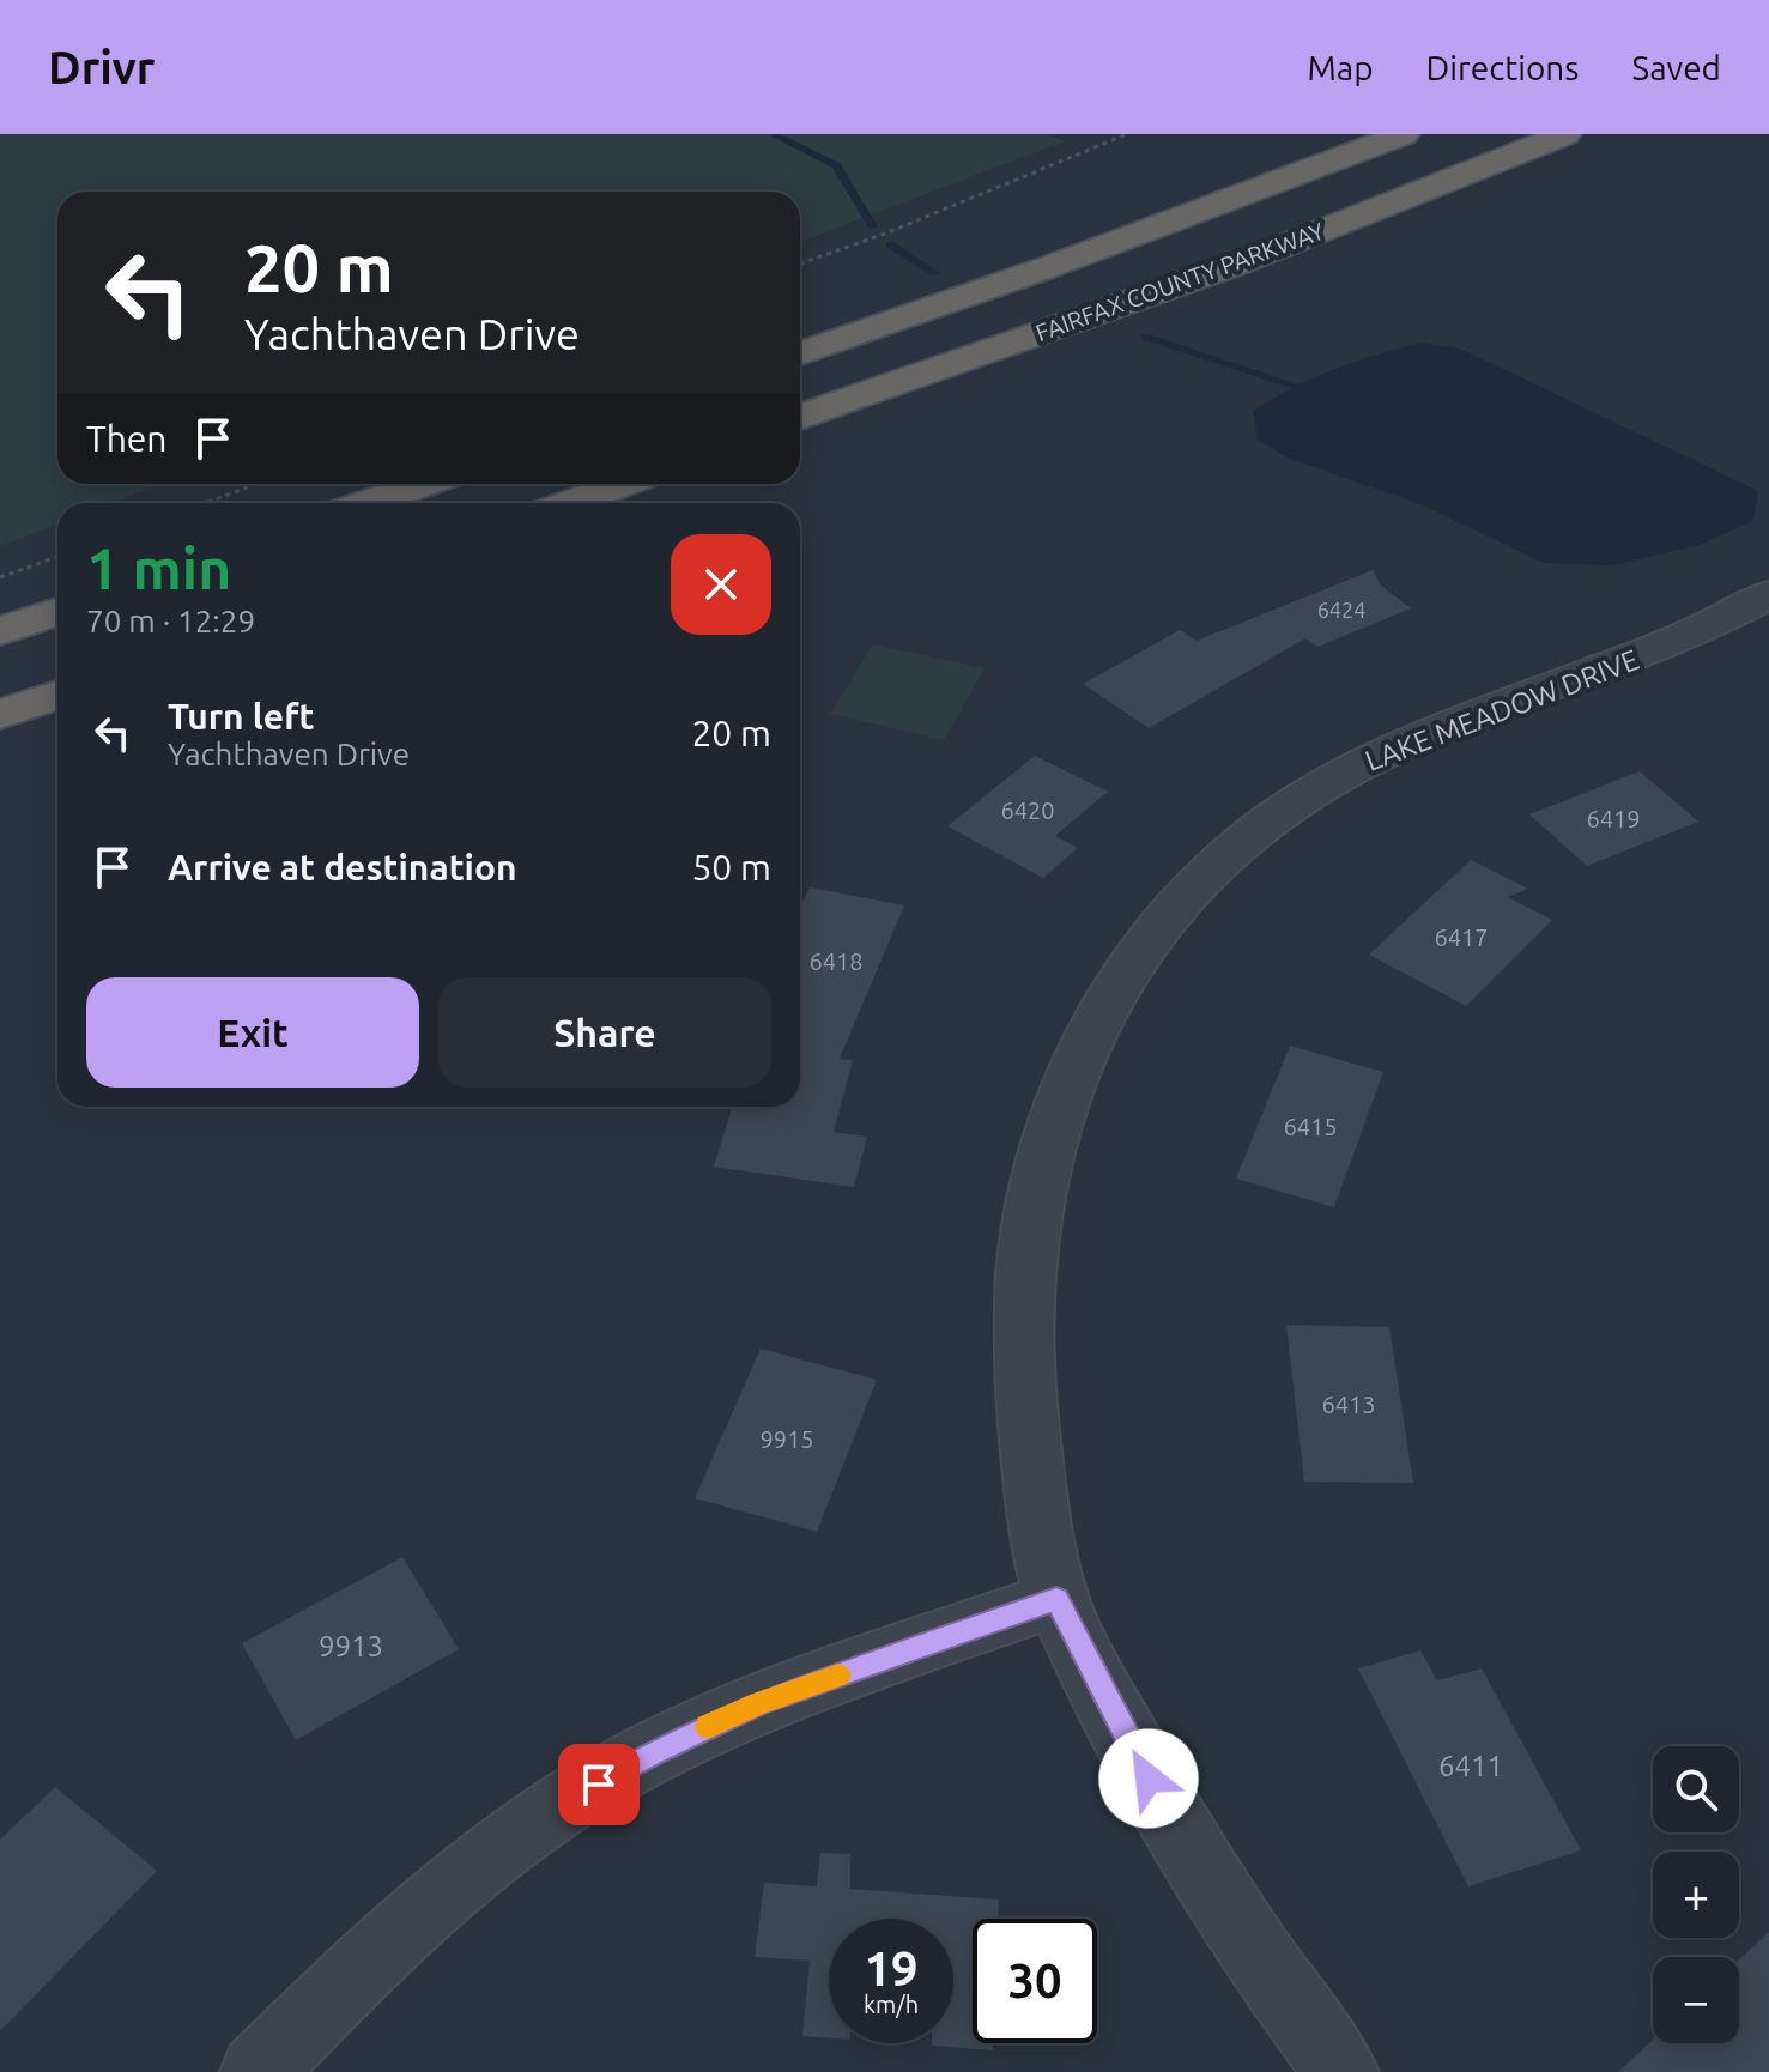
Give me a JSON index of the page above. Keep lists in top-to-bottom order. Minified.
{"streets":{"highway":["FAIRFAX COUNTY PARKWAY"],"street":["LAKE MEADOW DRIVE"]},"house_numbers":["6424","6420","6419","6417","6418","6415","6413","9915","9913","6411"],"page":{"header":"Drivr","nav":["Map","Directions","Saved"],"turn":["20 m","Yachthaven Drive"],"then":"Then","heading":["1 min","70 m · 12:29"],"list":[{"name":"Turn left","note":"Yachthaven Drive","value":"20 m"},{"name":"Arrive at destination","value":"50 m"}],"buttons":["Exit","Share"],"map_buttons":["+","−"],"speed":"19 km/h","limit":"30"}}
